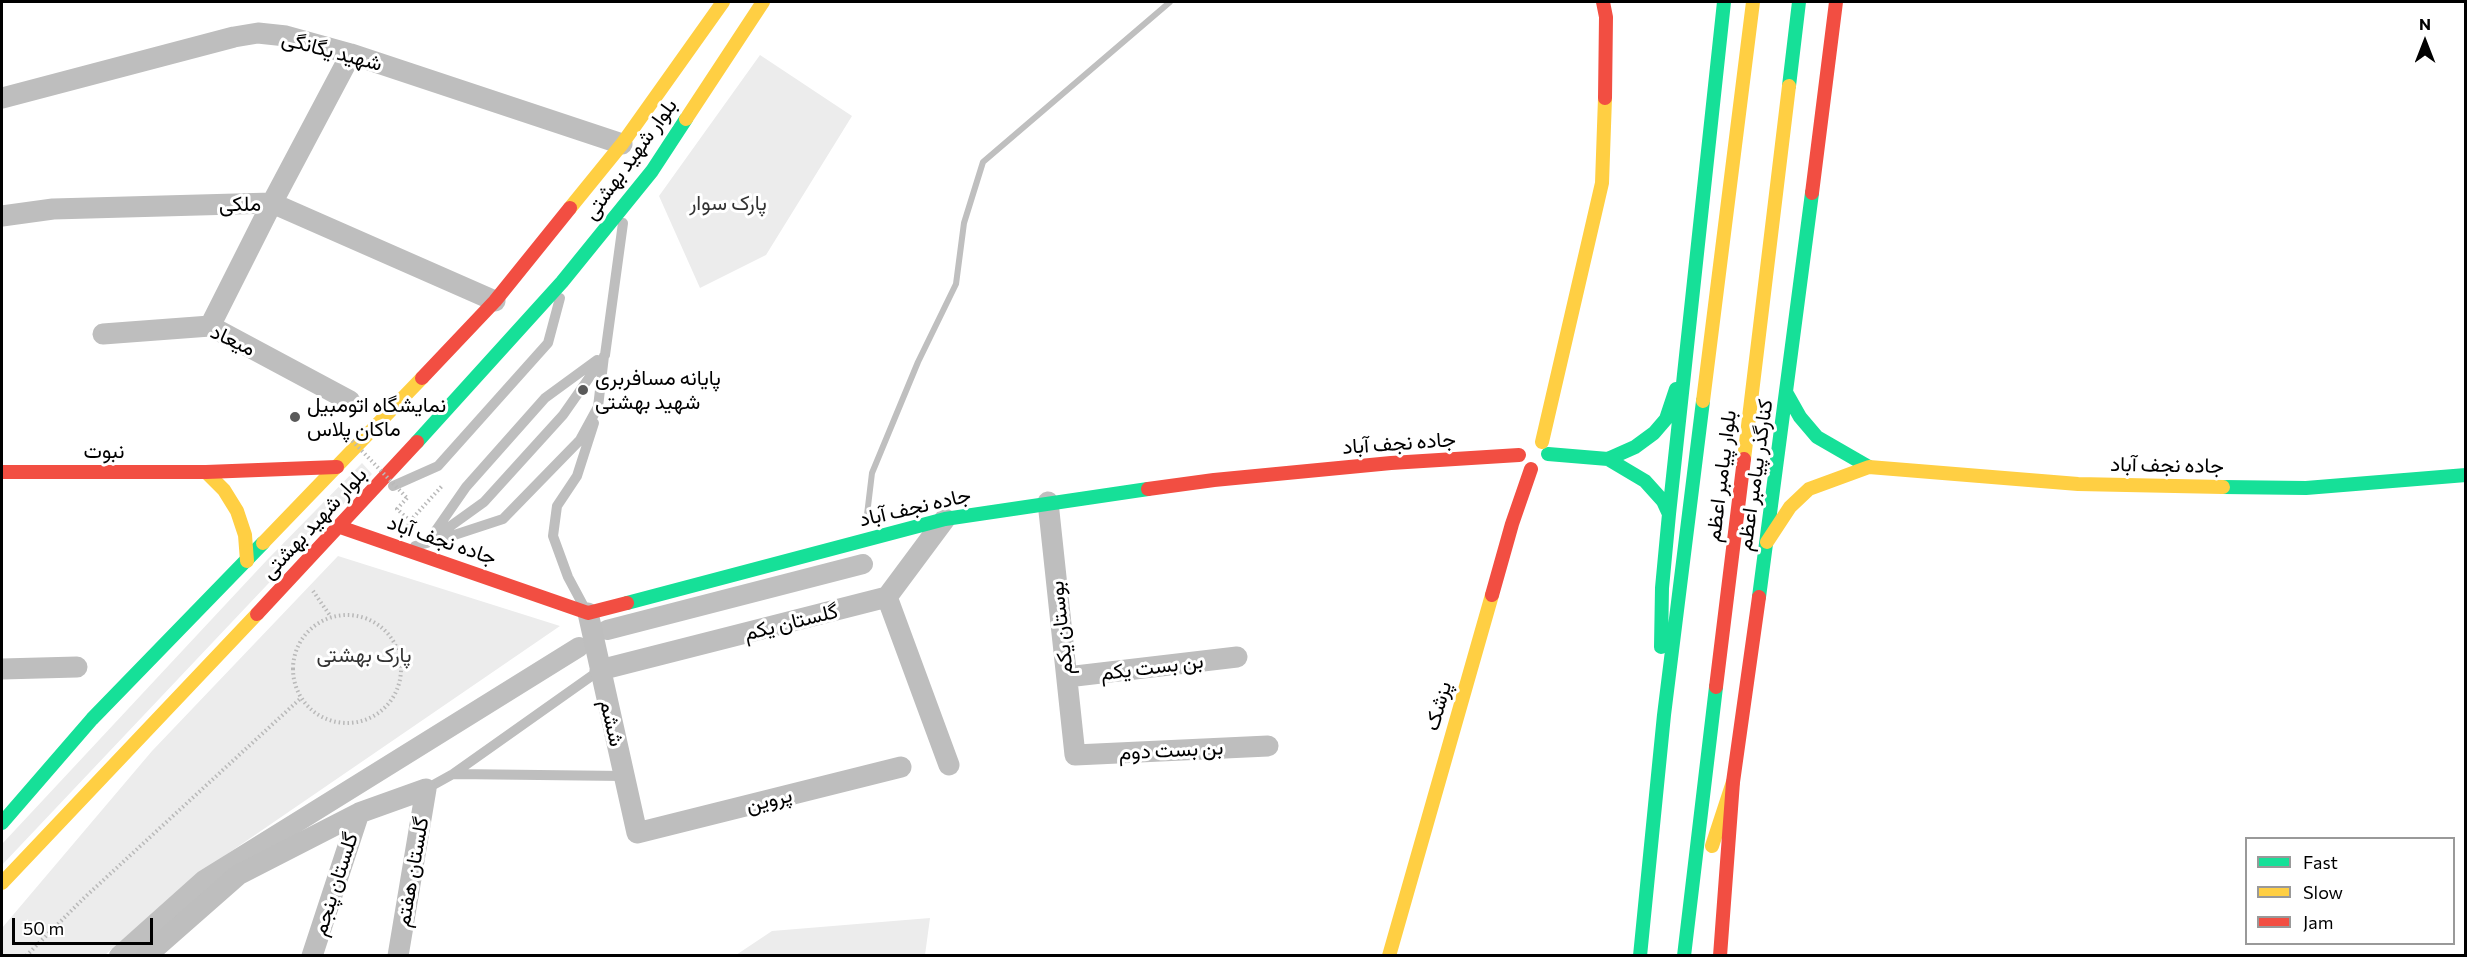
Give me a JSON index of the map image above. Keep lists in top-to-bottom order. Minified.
{"streets":{"main road":["بلوار شهید بهشتی","جاده نجف آباد","نبوت","کنارگذر پیامبر اعظم","بلوار پیامبر اعظم","پزشک"],"street":["شهید یگانگی","ملکی","میعاد","گلستان یکم","بوستان یکم","بن بست یکم","ششم","بن بست دوم","پروین","گلستان هفتم","گلستان پنجم"]},"crossings":[["شهید یگانگی","بلوار شهید بهشتی"],["بلوار شهید بهشتی","ملکی"],["بلوار شهید بهشتی","جاده نجف آباد"],["بلوار شهید بهشتی","نبوت"],["جاده نجف آباد","بوستان یکم"],["جاده نجف آباد","ششم"],["گلستان یکم","ششم"],["بوستان یکم","بن بست یکم"],["بوستان یکم","بن بست دوم"],["ششم","پروین"]],"parks":["پارک سوار","پارک بهشتی"],"places":["پایانه مسافربری شهید بهشتی","نمایشگاه اتومبیل ماکان پلاس"],"legend":["Fast","Slow","Jam"],"scale_bar":"50 m","north":"top"}
